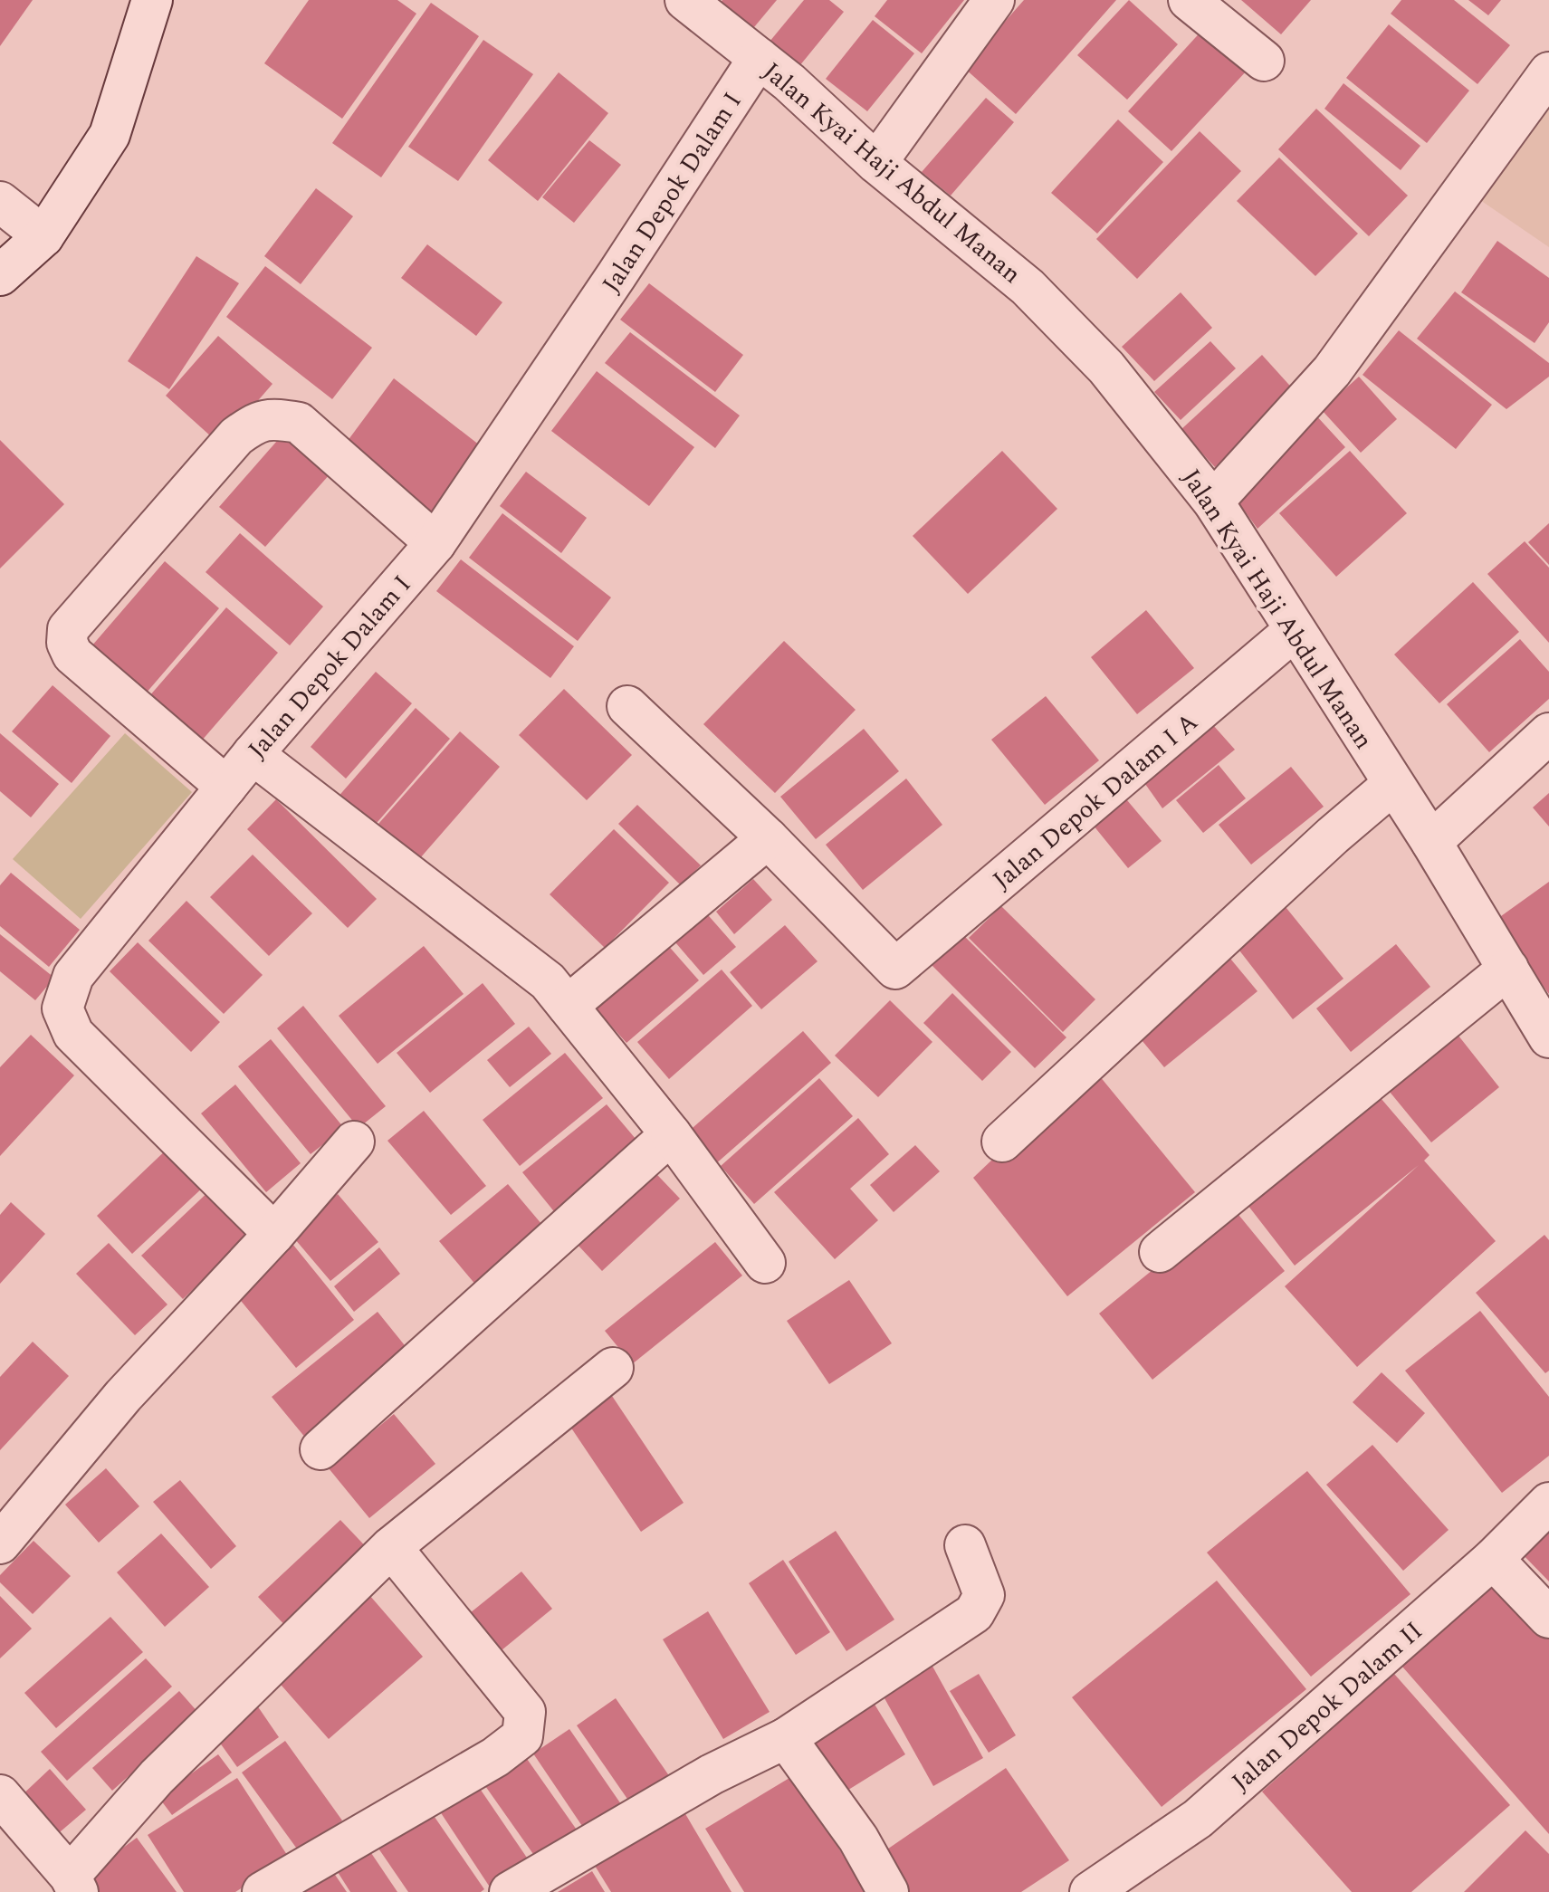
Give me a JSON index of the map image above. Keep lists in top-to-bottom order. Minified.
{"streets":{"street":["Jalan Kyai Haji Abdul Manan","Jalan Depok Dalam I","Jalan Depok Dalam I A","Jalan Depok Dalam II"]},"crossings":[["Jalan Kyai Haji Abdul Manan","Jalan Depok Dalam I"],["Jalan Kyai Haji Abdul Manan","Jalan Depok Dalam I A"]]}
